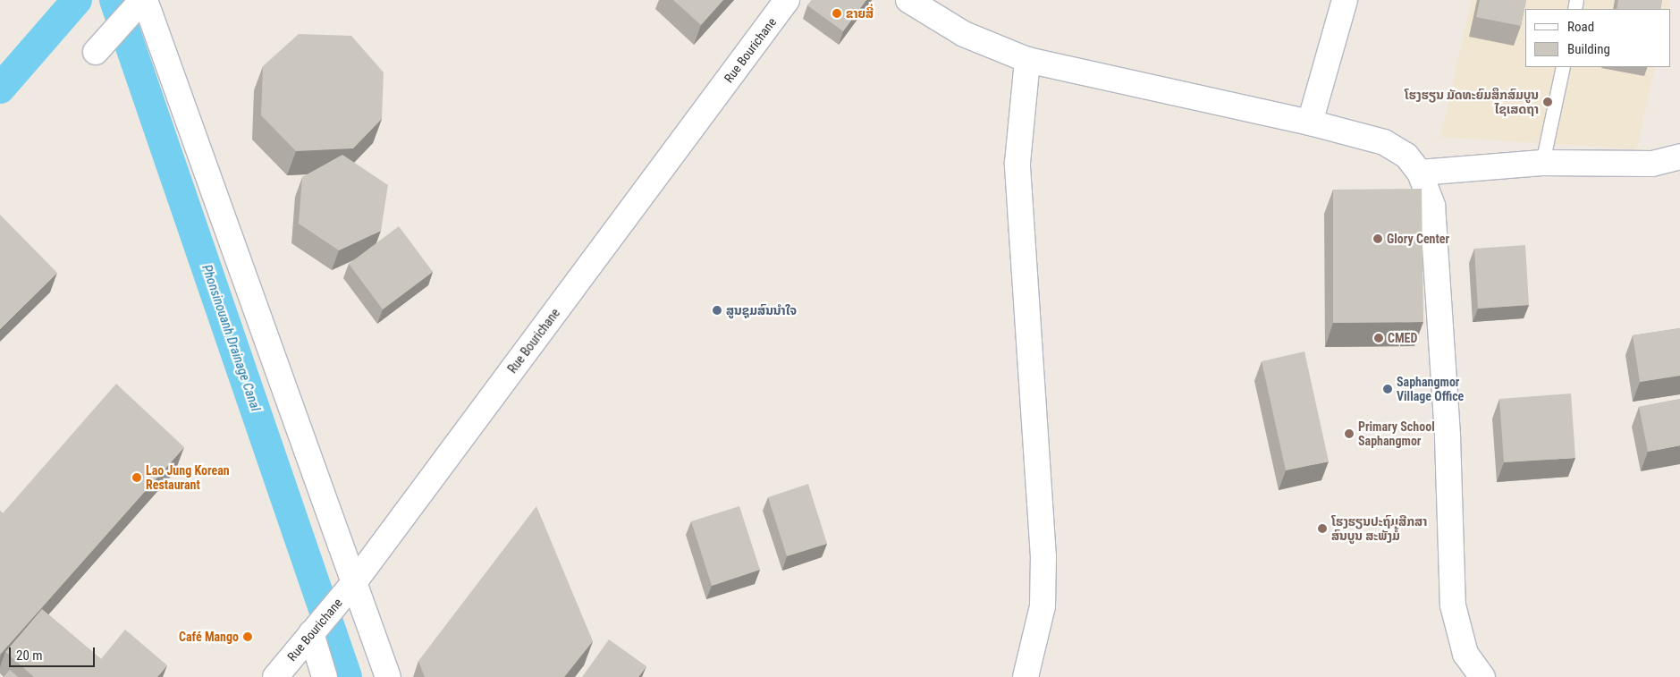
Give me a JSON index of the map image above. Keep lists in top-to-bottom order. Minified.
{"streets":{"street":["Rue Bourichane"]},"water":["Phonsinouanh Drainage Canal"],"places":["ຂາຍສີ່","ໂຮງຮຽນ ມັດທະຍົມສຶກສົມບູນ ໄຊເສດຖາ","Glory Center","ສູນຊຸມສົນນຳໃຈ","CMED","Saphangmor Village Office","Primary School Saphangmor","Lao Jung Korean Restaurant","ໂຮງຮຽນປະຖົມສືກສາ ສົນບູນ ສະພັງມໍ້","Café Mango"],"legend":["Road","Building"],"scale_bar":"20 m"}
